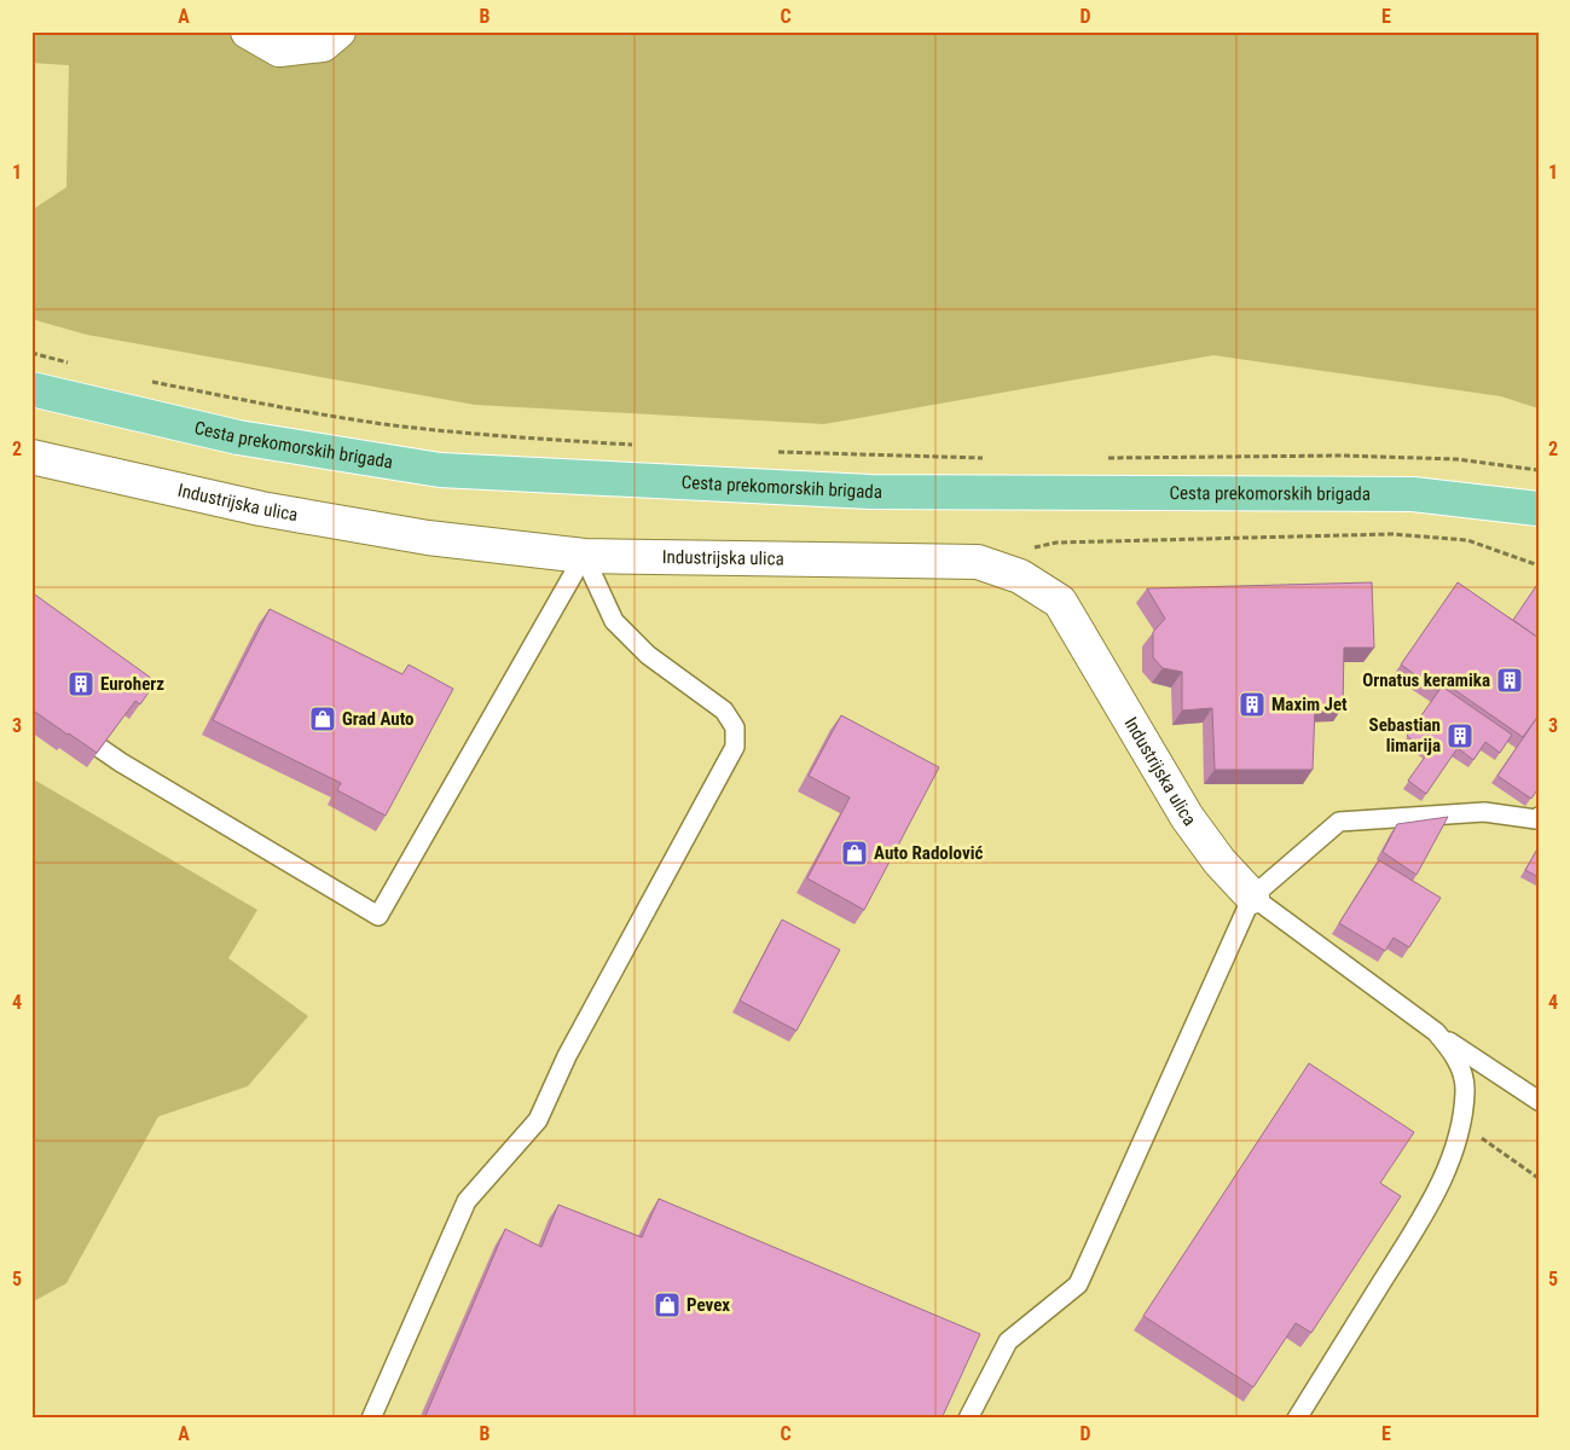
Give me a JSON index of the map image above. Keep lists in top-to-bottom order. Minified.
{"streets":{"main road":["Cesta prekomorskih brigada"],"street":["Industrijska ulica"]},"places":{"building":["Ornatus keramika","Euroherz","Maxim Jet","Sebastian limarija"],"shop":["Grad Auto","Auto Radolović","Pevex"]},"grid":{"columns":["A","B","C","D","E"],"rows":["1","2","3","4","5"]}}
